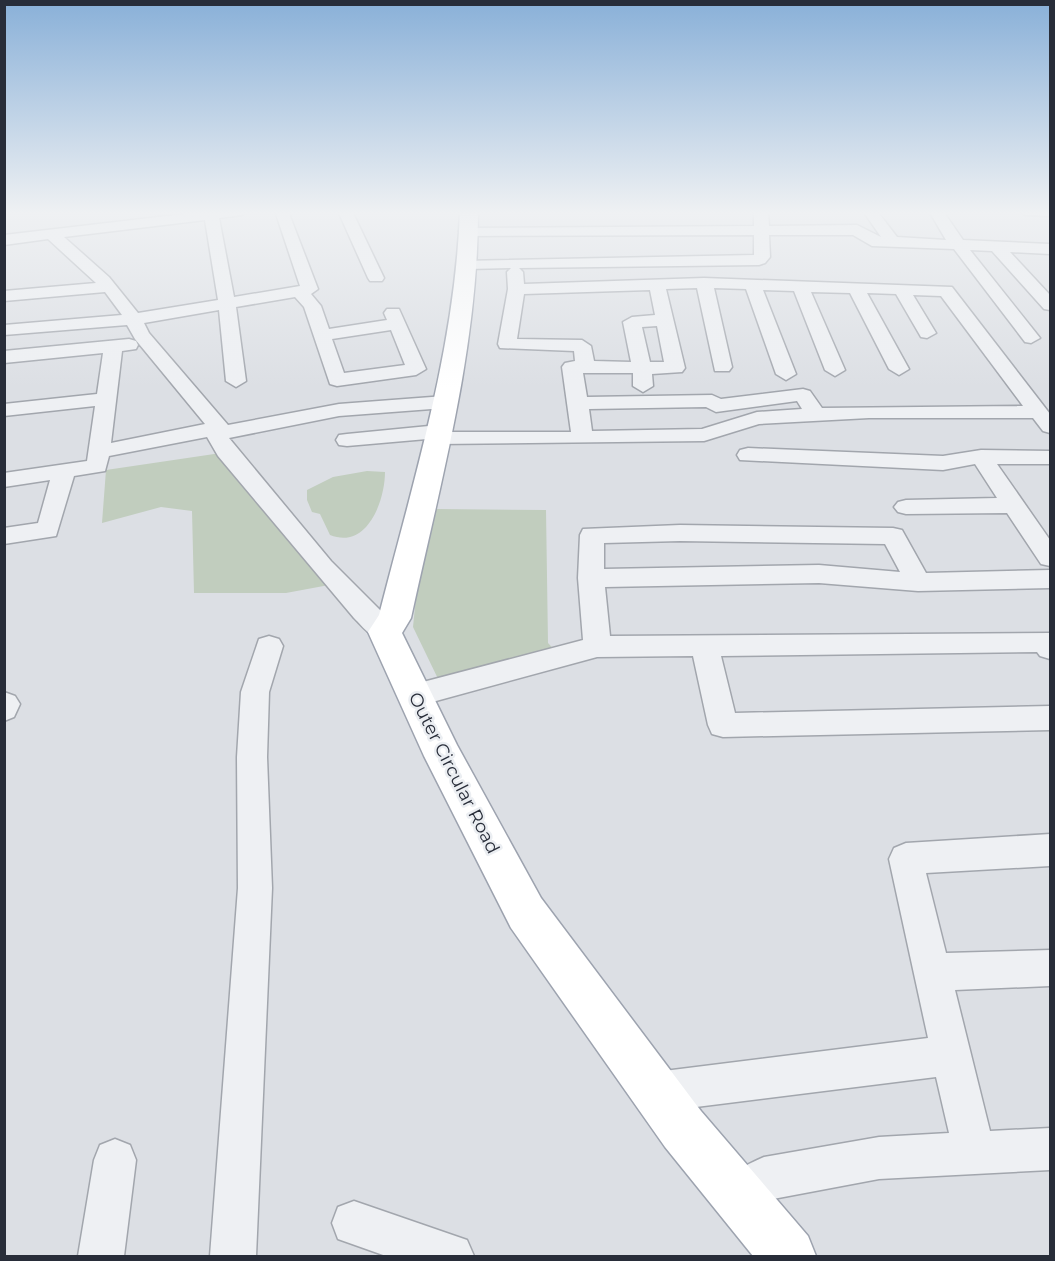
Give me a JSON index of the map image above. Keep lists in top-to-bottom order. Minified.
{"streets":{"main road":["Outer Circular Road"]}}
